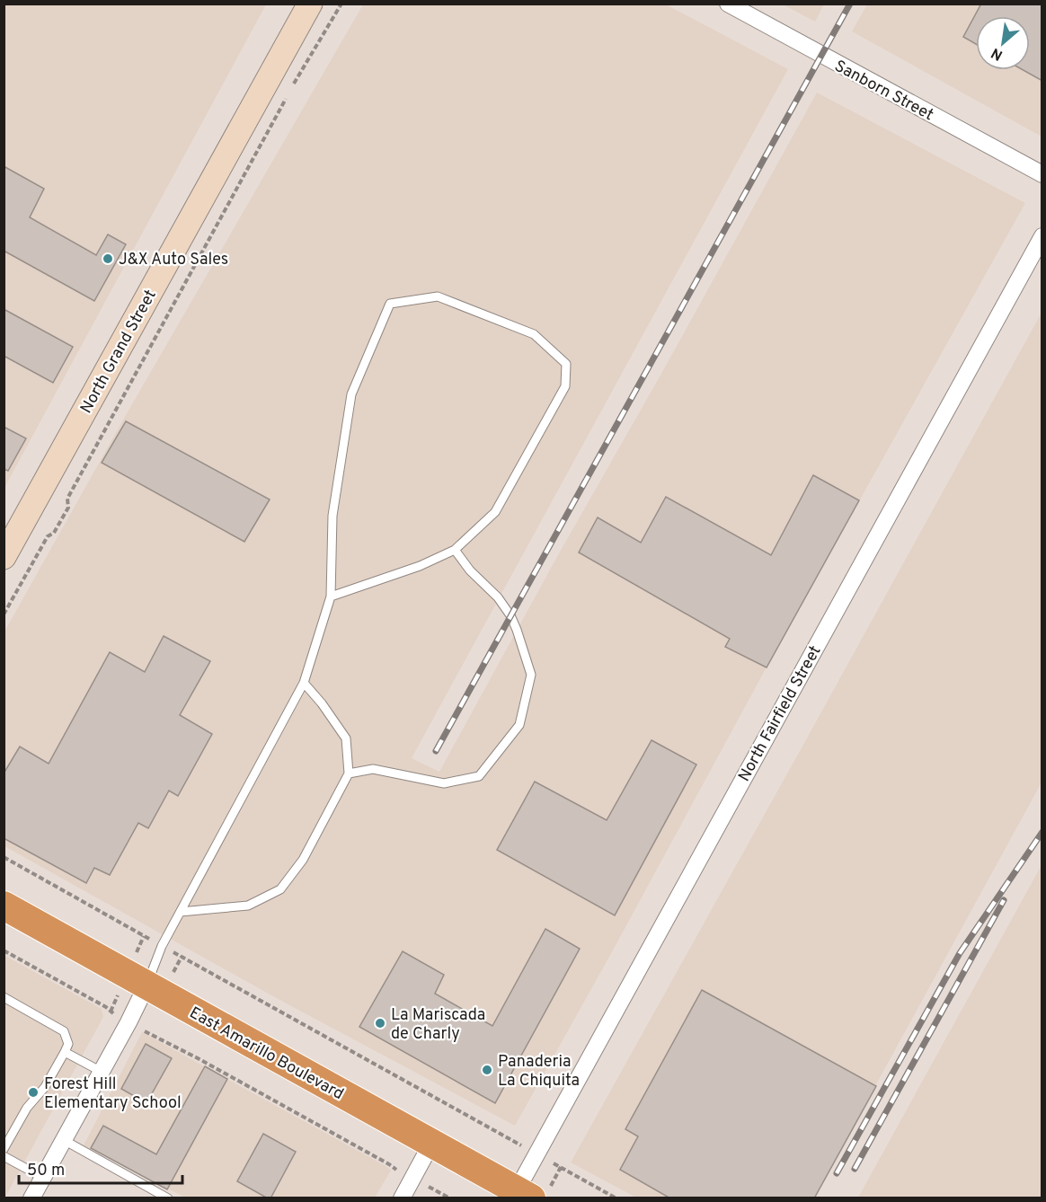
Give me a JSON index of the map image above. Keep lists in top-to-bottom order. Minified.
{"streets":{"highway":["East Amarillo Boulevard"],"main road":["North Grand Street"],"street":["Sanborn Street","North Fairfield Street"]},"crossings":[["North Fairfield Street","East Amarillo Boulevard"]],"places":["J&X Auto Sales","La Mariscada de Charly","Panaderia La Chiquita","Forest Hill Elementary School"],"scale_bar":"50 m","north":"bottom left"}
